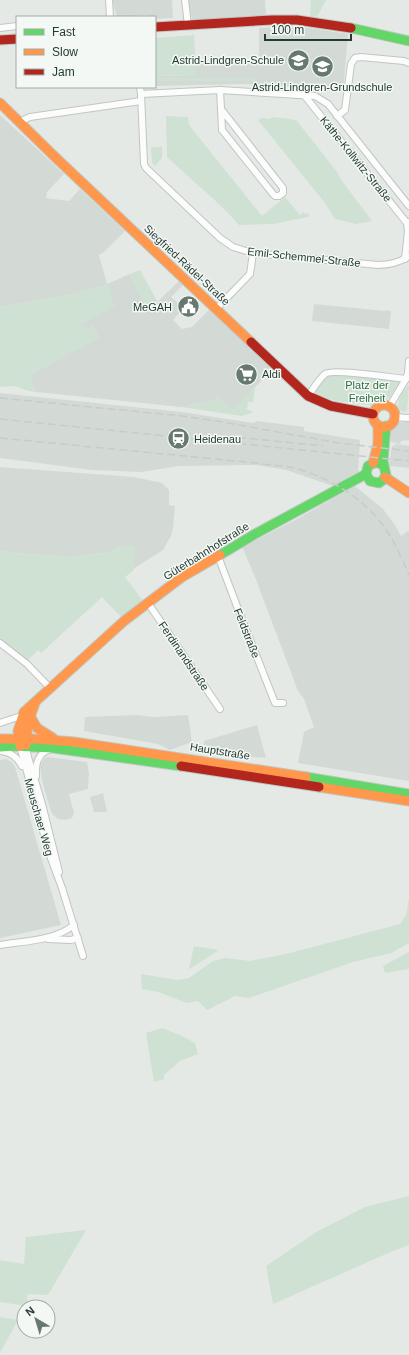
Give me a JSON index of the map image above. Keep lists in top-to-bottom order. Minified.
{"streets":{"street":["Käthe-Kollwitz-Straße","Emil-Schemmel-Straße","Siegfried-Rädel-Straße","Güterbahnhofstraße","Feldstraße","Ferdinandstraße","Hauptstraße","Meuschaer Weg"]},"crossings":[["Käthe-Kollwitz-Straße","Emil-Schemmel-Straße"],["Käthe-Kollwitz-Straße","Siegfried-Rädel-Straße"],["Güterbahnhofstraße","Feldstraße"],["Güterbahnhofstraße","Ferdinandstraße"],["Güterbahnhofstraße","Hauptstraße"],["Güterbahnhofstraße","Meuschaer Weg"],["Hauptstraße","Meuschaer Weg"]],"parks":["Platz der Freiheit"],"places":{"school or university":["Astrid-Lindgren-Schule","Astrid-Lindgren-Grundschule"],"public building":["MeGAH"],"supermarket":["Aldi"],"station":["Heidenau"]},"legend":["Fast","Slow","Jam"],"scale_bar":"100 m","north":"top left"}
